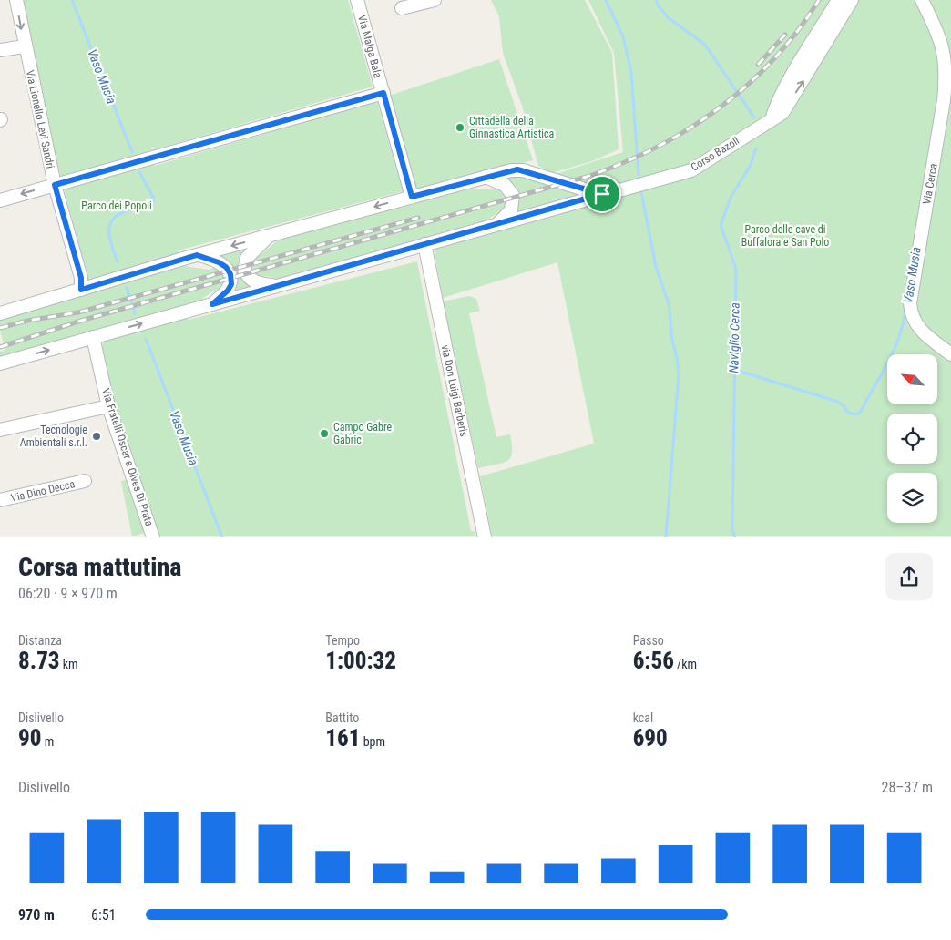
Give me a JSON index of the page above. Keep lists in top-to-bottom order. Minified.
{"streets":{"street":["Via Malga Bala","Via Lionello Levi Sandri","Corso Bazoli","Via Cerca","via Don Luigi Barberis","Via Fratelli Oscar e Olves Di Prata","Via Dino Decca"]},"crossings":[["Via Malga Bala","Via Lionello Levi Sandri"],["Corso Bazoli","via Don Luigi Barberis"],["Corso Bazoli","Via Fratelli Oscar e Olves Di Prata"]],"water":["Vaso Musia","Naviglio Cerca"],"parks":["Parco dei Popoli","Parco delle cave di Buffalora e San Polo"],"places":["Cittadella della Ginnastica Artistica","Campo Gabre Gabric","Tecnologie Ambientali s.r.l."],"north":"top left","page":{"heading":["Corsa mattutina","06:20 · 9 × 970 m"],"stats":[["Distanza","8.73 km"],["Tempo","1:00:32"],["Passo","6:56 /km"],["Dislivello","90 m"],["Battito","161 bpm"],["kcal","690"]],"chart":["Dislivello","28–37 m"],"list":[{"name":"970 m","note":"6:51"}]}}
